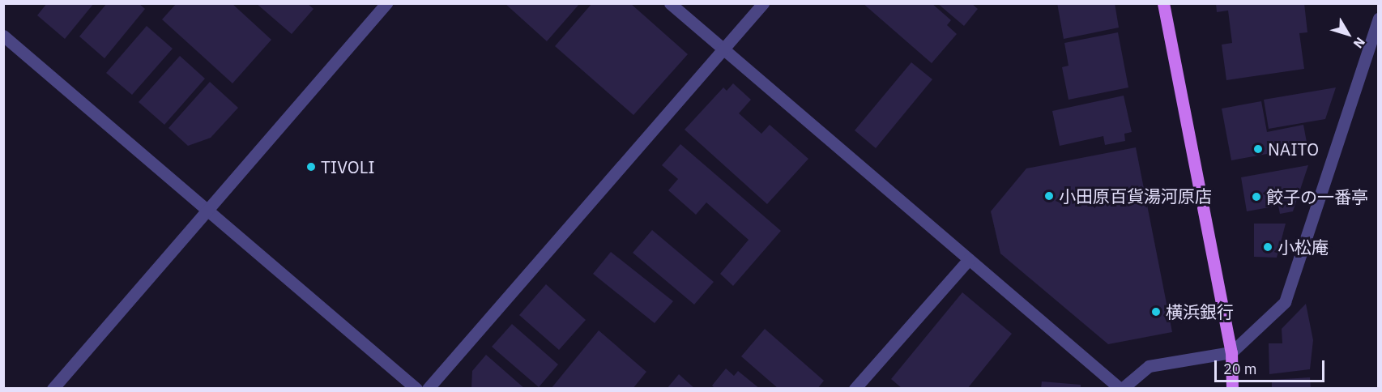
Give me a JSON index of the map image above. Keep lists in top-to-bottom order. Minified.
{"places":["NAITO","TIVOLI","小田原百貨湯河原店","餃子の一番亭","小松庵","横浜銀行"],"scale_bar":"20 m","north":"bottom right"}
